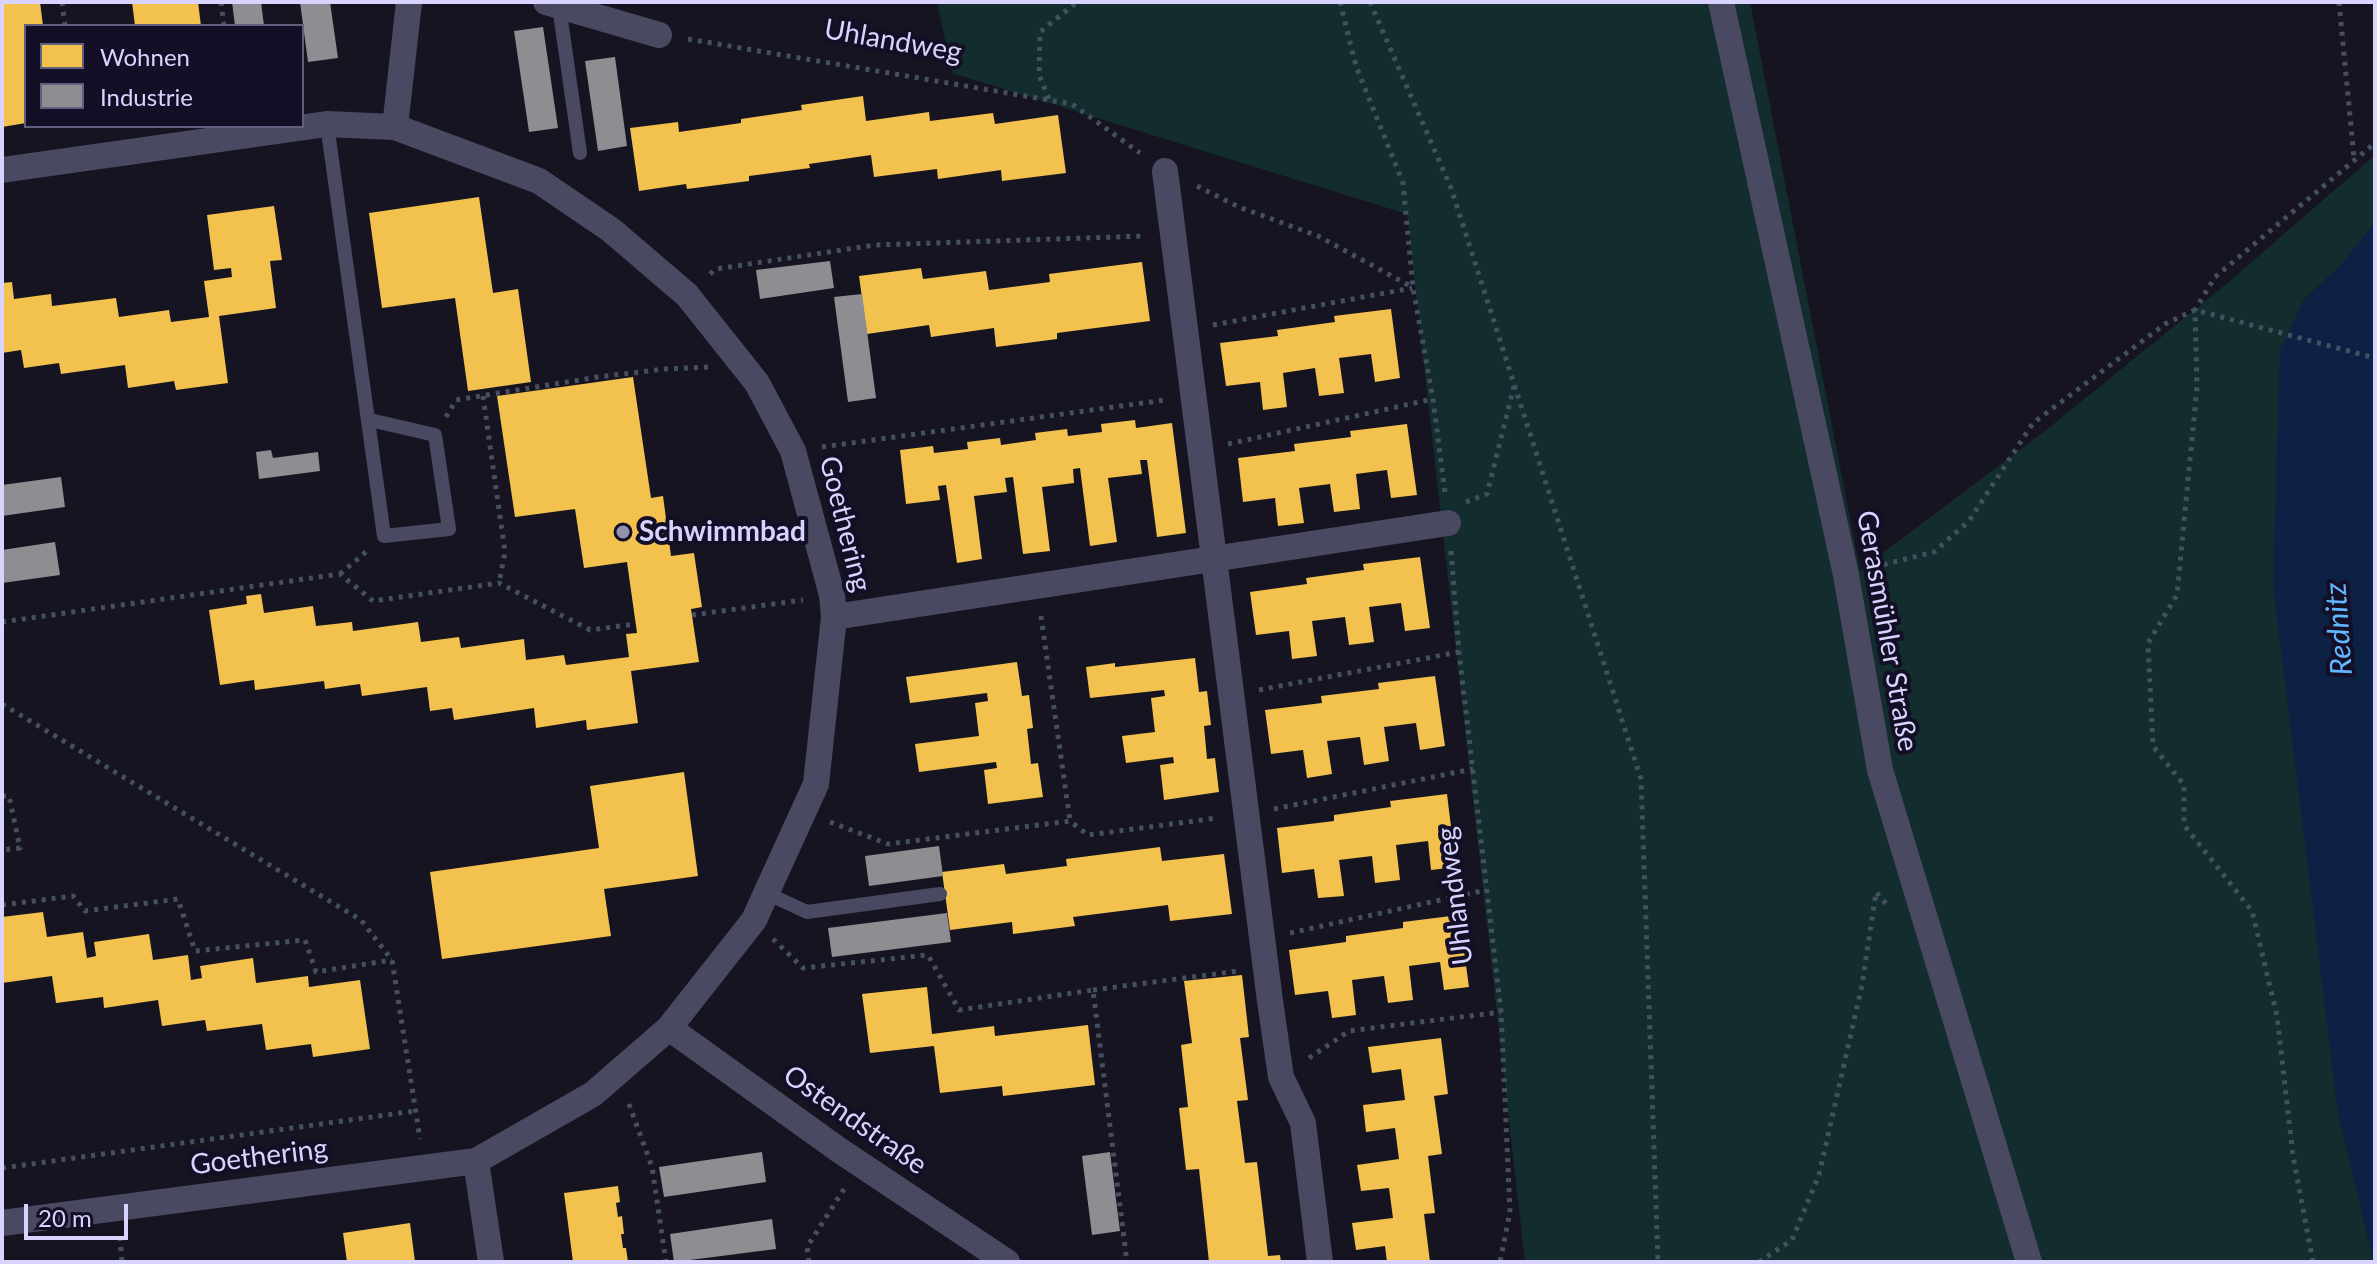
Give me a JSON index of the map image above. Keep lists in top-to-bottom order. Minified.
{"streets":{"street":["Goethering","Gerasmühler Straße","Ostendstraße"],"path":["Uhlandweg"]},"crossings":[["Goethering","Ostendstraße"]],"water":["Rednitz"],"places":["Schwimmbad"],"legend":["Wohnen","Industrie"],"scale_bar":"20 m"}
